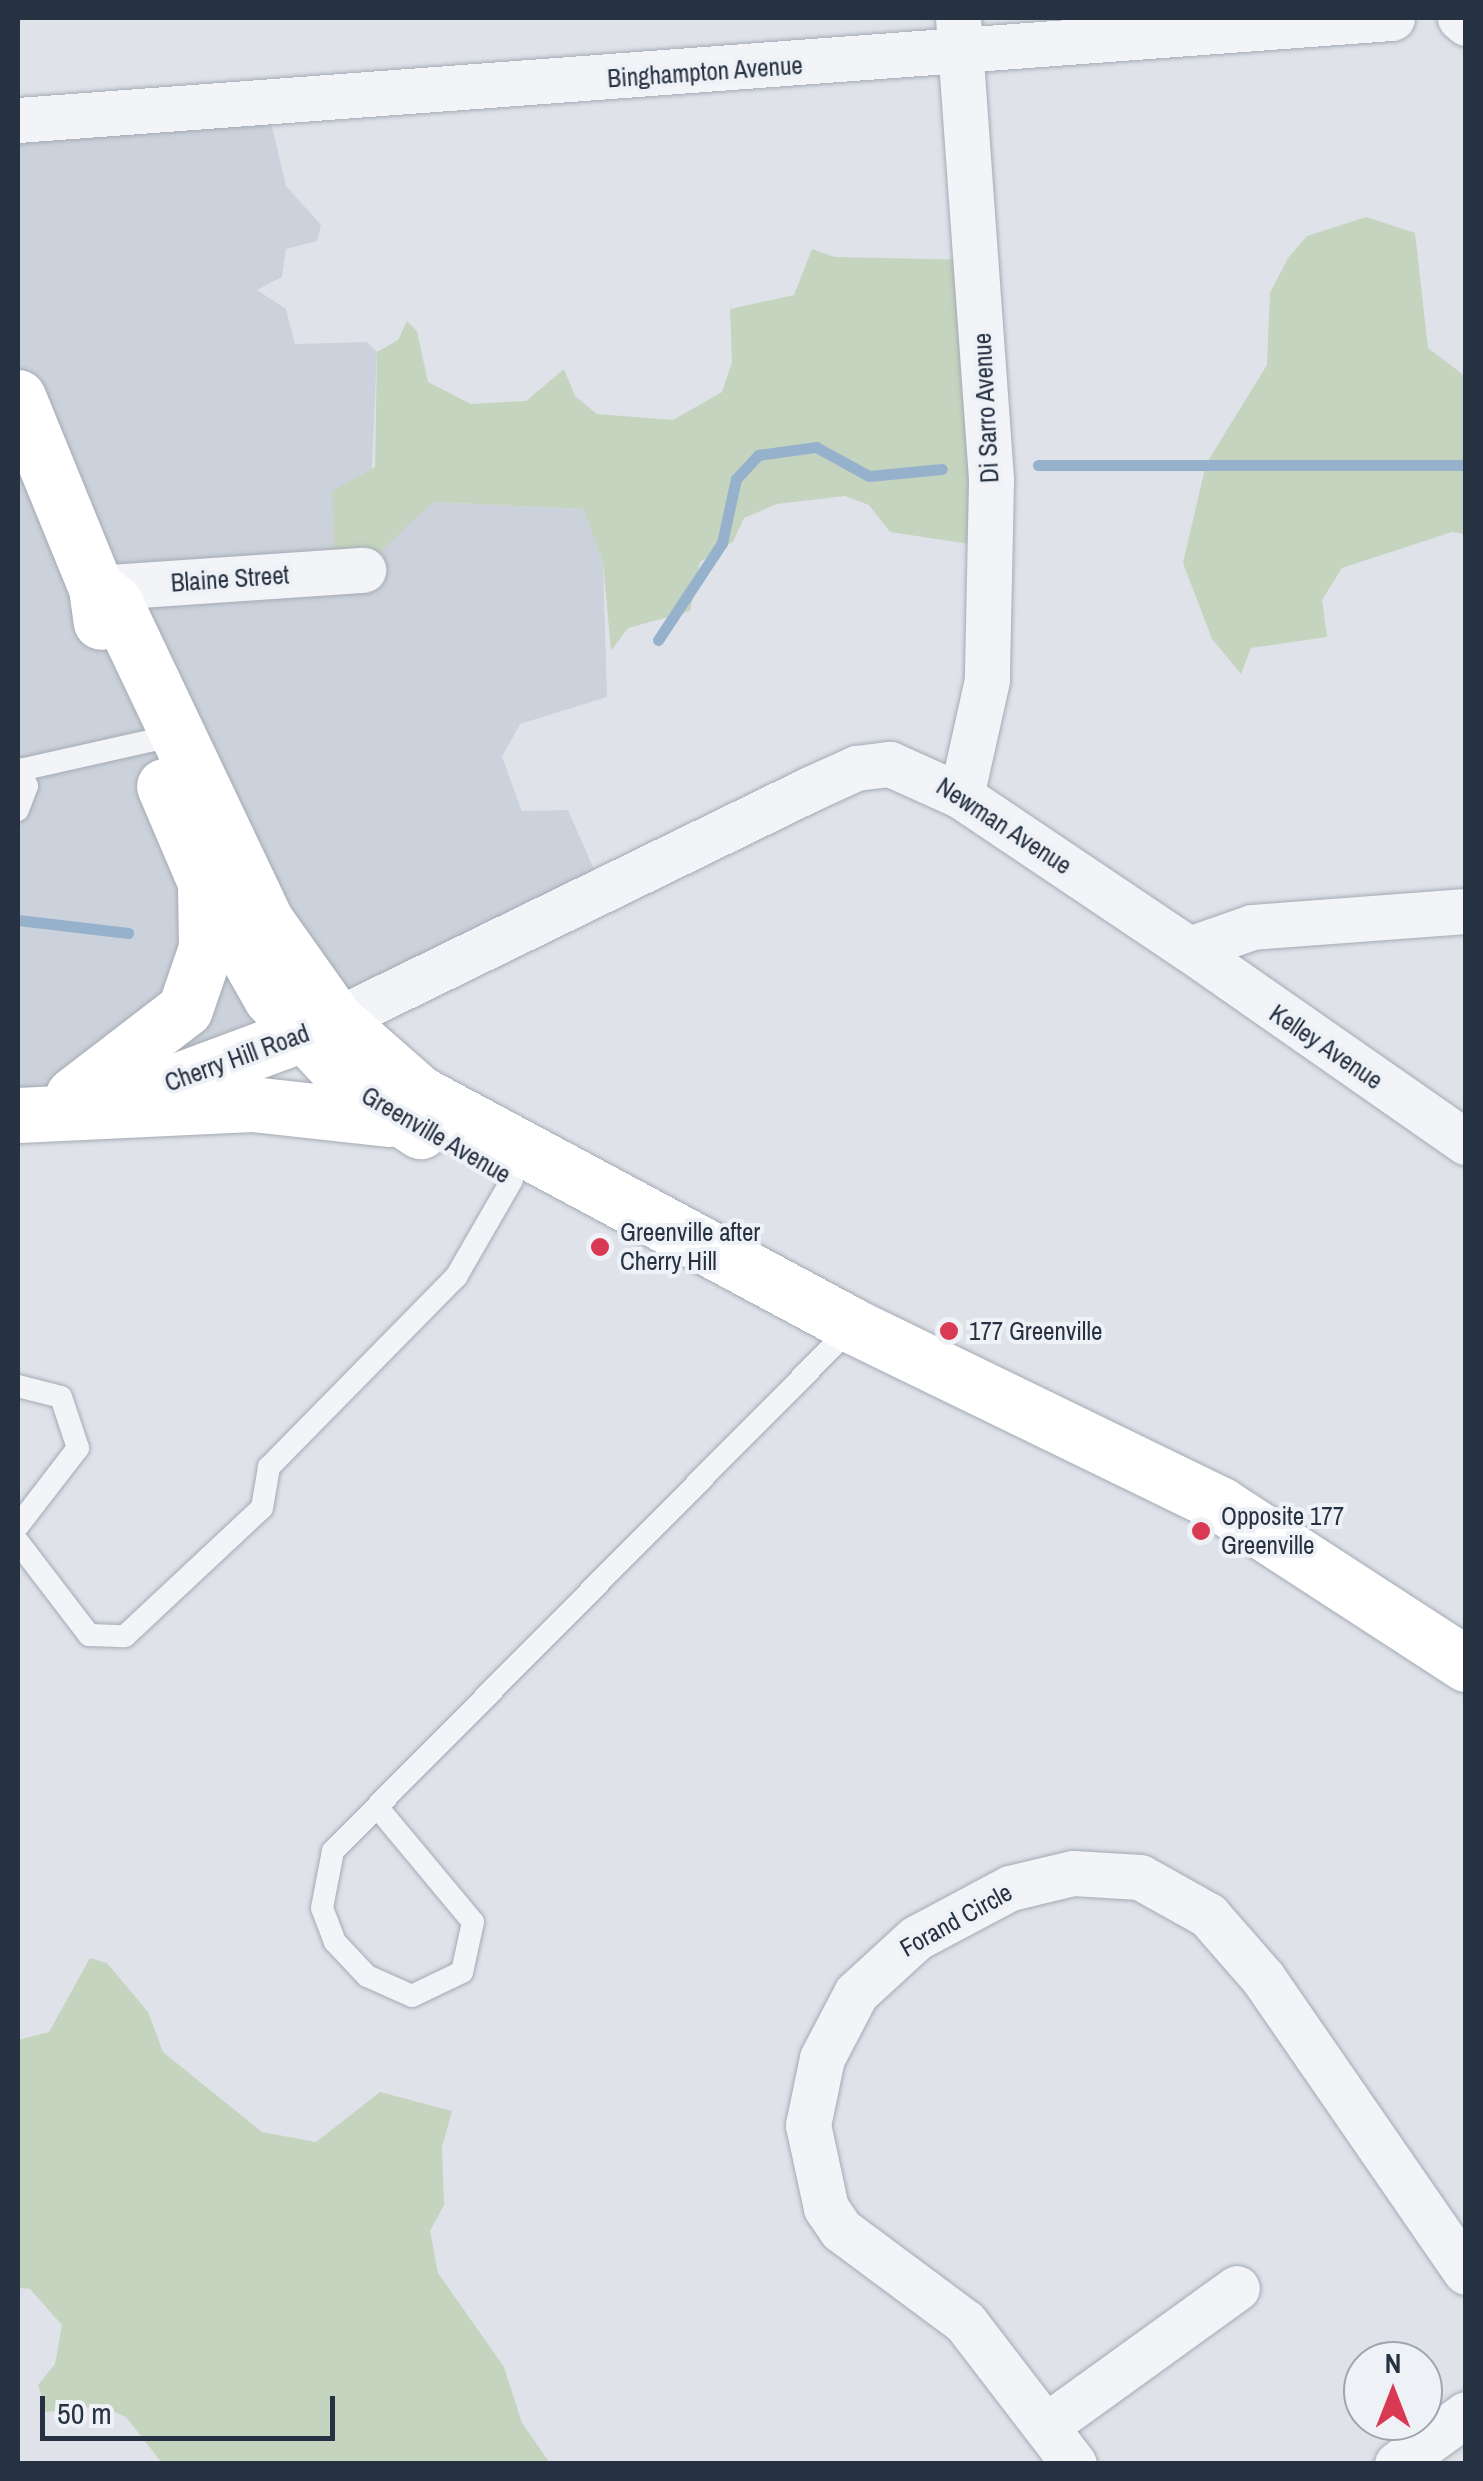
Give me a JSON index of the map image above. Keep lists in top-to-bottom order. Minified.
{"streets":{"main road":["Cherry Hill Road","Greenville Avenue"],"street":["Binghampton Avenue","Di Sarro Avenue","Blaine Street","Newman Avenue","Kelley Avenue","Forand Circle"]},"crossings":[["Binghampton Avenue","Di Sarro Avenue"],["Di Sarro Avenue","Newman Avenue"],["Blaine Street","Greenville Avenue"],["Newman Avenue","Kelley Avenue"],["Newman Avenue","Cherry Hill Road"],["Newman Avenue","Greenville Avenue"],["Cherry Hill Road","Greenville Avenue"]],"places":["Greenville after Cherry Hill","177 Greenville","Opposite 177 Greenville"],"scale_bar":"50 m","north":"top"}
